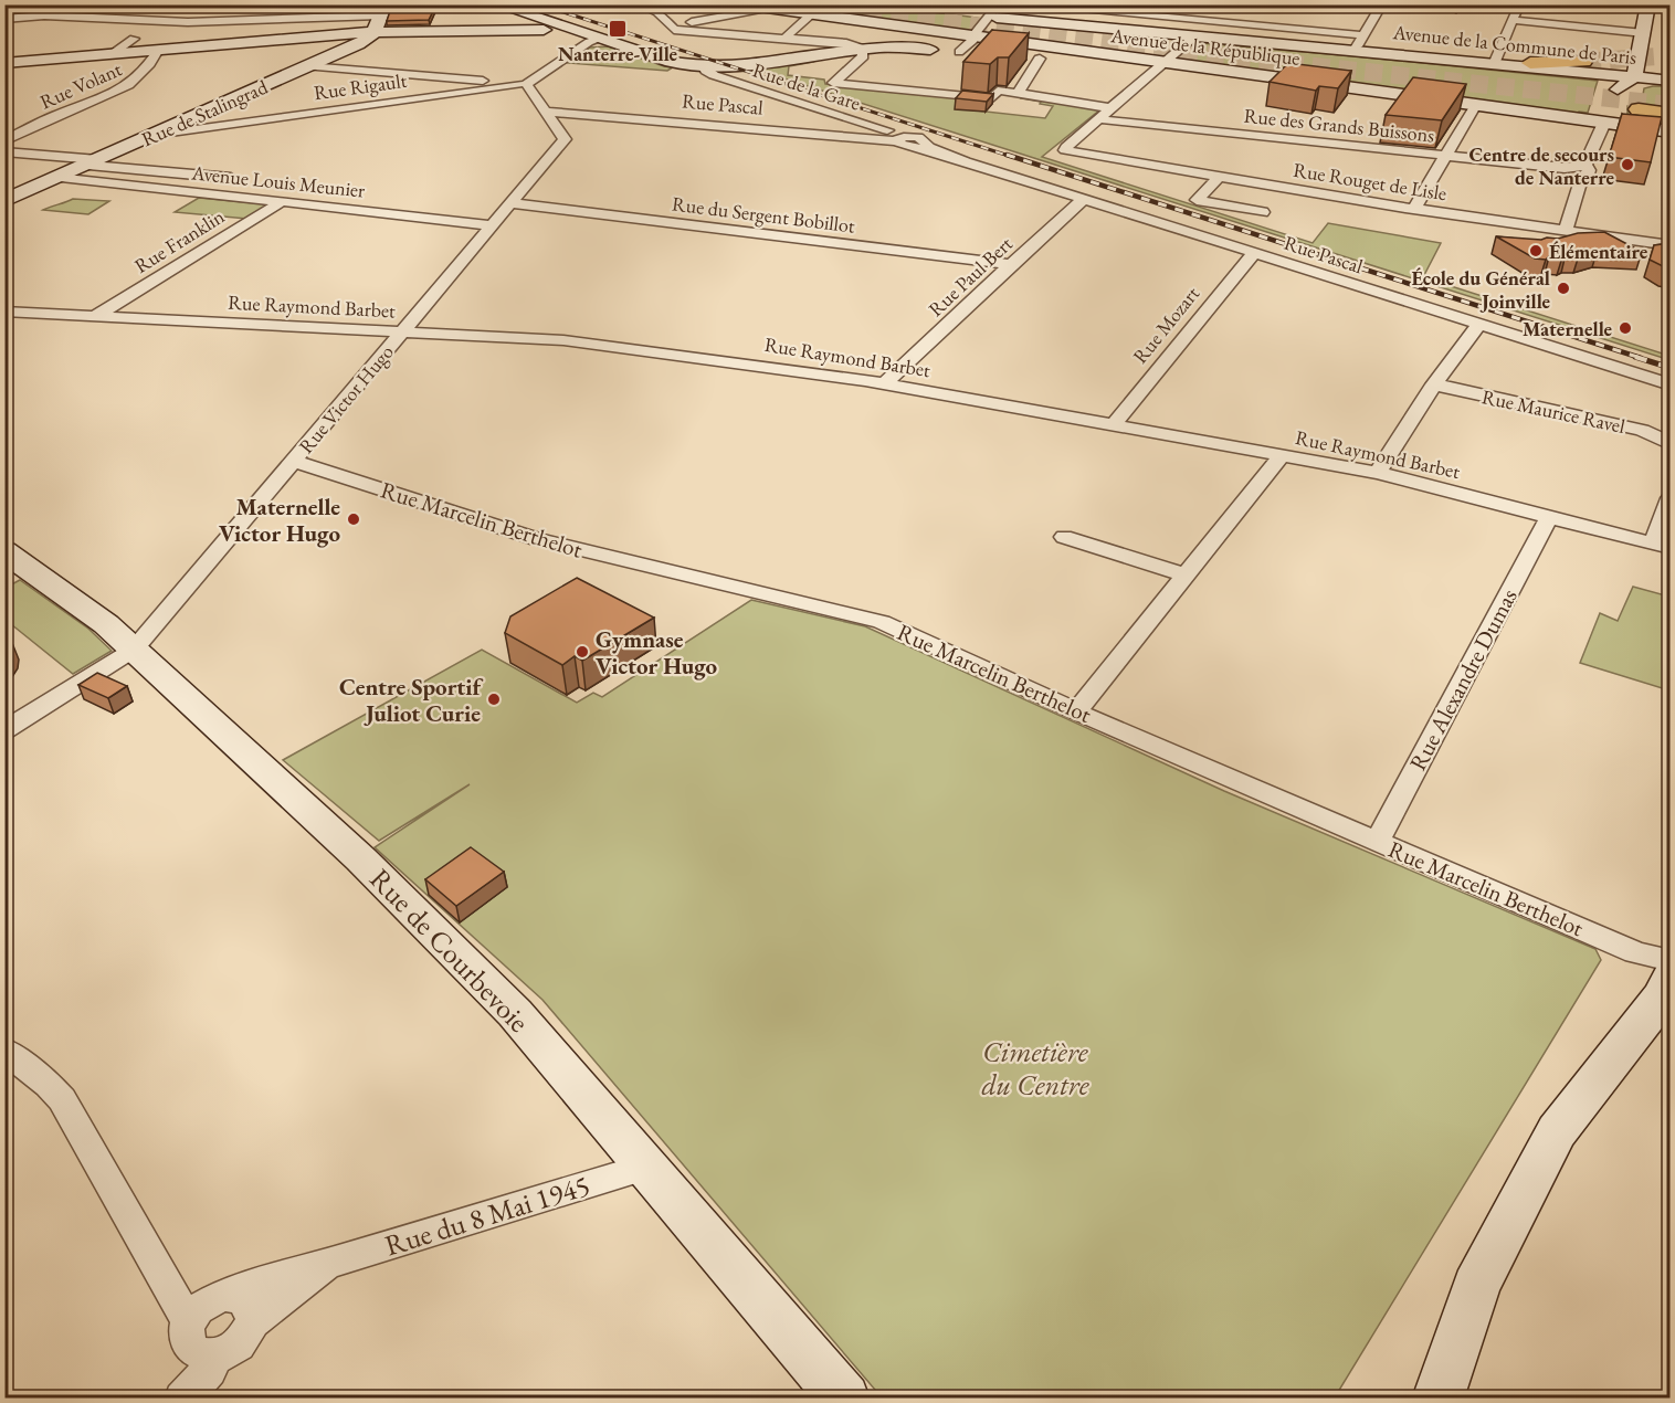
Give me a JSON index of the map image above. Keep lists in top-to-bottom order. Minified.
{"streets":{"street":["Avenue de la Commune de Paris","Avenue de la République","Rue Volant","Rue Rigault","Rue de la Gare","Rue Pascal","Rue de Stalingrad","Rue des Grands Buissons","Avenue Louis Meunier","Rue Rouget de Lisle","Rue du Sergent Bobillot","Rue Franklin","Rue Paul Bert","Rue Raymond Barbet","Rue Mozart","Rue Victor Hugo","Rue Maurice Ravel","Rue Marcelin Berthelot","Rue Alexandre Dumas","Rue de Courbevoie","Rue du 8 Mai 1945"]},"crossings":[["Rue Rigault","Rue de Stalingrad"],["Rue Rigault","Rue Victor Hugo"],["Rue de la Gare","Rue Pascal"],["Rue Pascal","Rue Paul Bert"],["Rue Pascal","Rue Mozart"],["Rue Pascal","Rue Victor Hugo"],["Rue de Stalingrad","Avenue Louis Meunier"],["Rue des Grands Buissons","Rue Rouget de Lisle"],["Avenue Louis Meunier","Rue Franklin"],["Avenue Louis Meunier","Rue Victor Hugo"],["Rue du Sergent Bobillot","Rue Paul Bert"],["Rue du Sergent Bobillot","Rue Victor Hugo"],["Rue Franklin","Rue Raymond Barbet"],["Rue Paul Bert","Rue Raymond Barbet"],["Rue Raymond Barbet","Rue Mozart"],["Rue Raymond Barbet","Rue Victor Hugo"],["Rue Raymond Barbet","Rue Alexandre Dumas"],["Rue Victor Hugo","Rue Marcelin Berthelot"],["Rue Victor Hugo","Rue de Courbevoie"],["Rue Marcelin Berthelot","Rue Alexandre Dumas"],["Rue de Courbevoie","Rue du 8 Mai 1945"]],"parks":["Cimetière du Centre"],"places":{"transit":["Nanterre-Ville"],"other":["Centre de secours de Nanterre","Élémentaire","École du Général Joinville","Maternelle","Maternelle Victor Hugo","Gymnase Victor Hugo","Centre Sportif Juliot Curie"]}}
